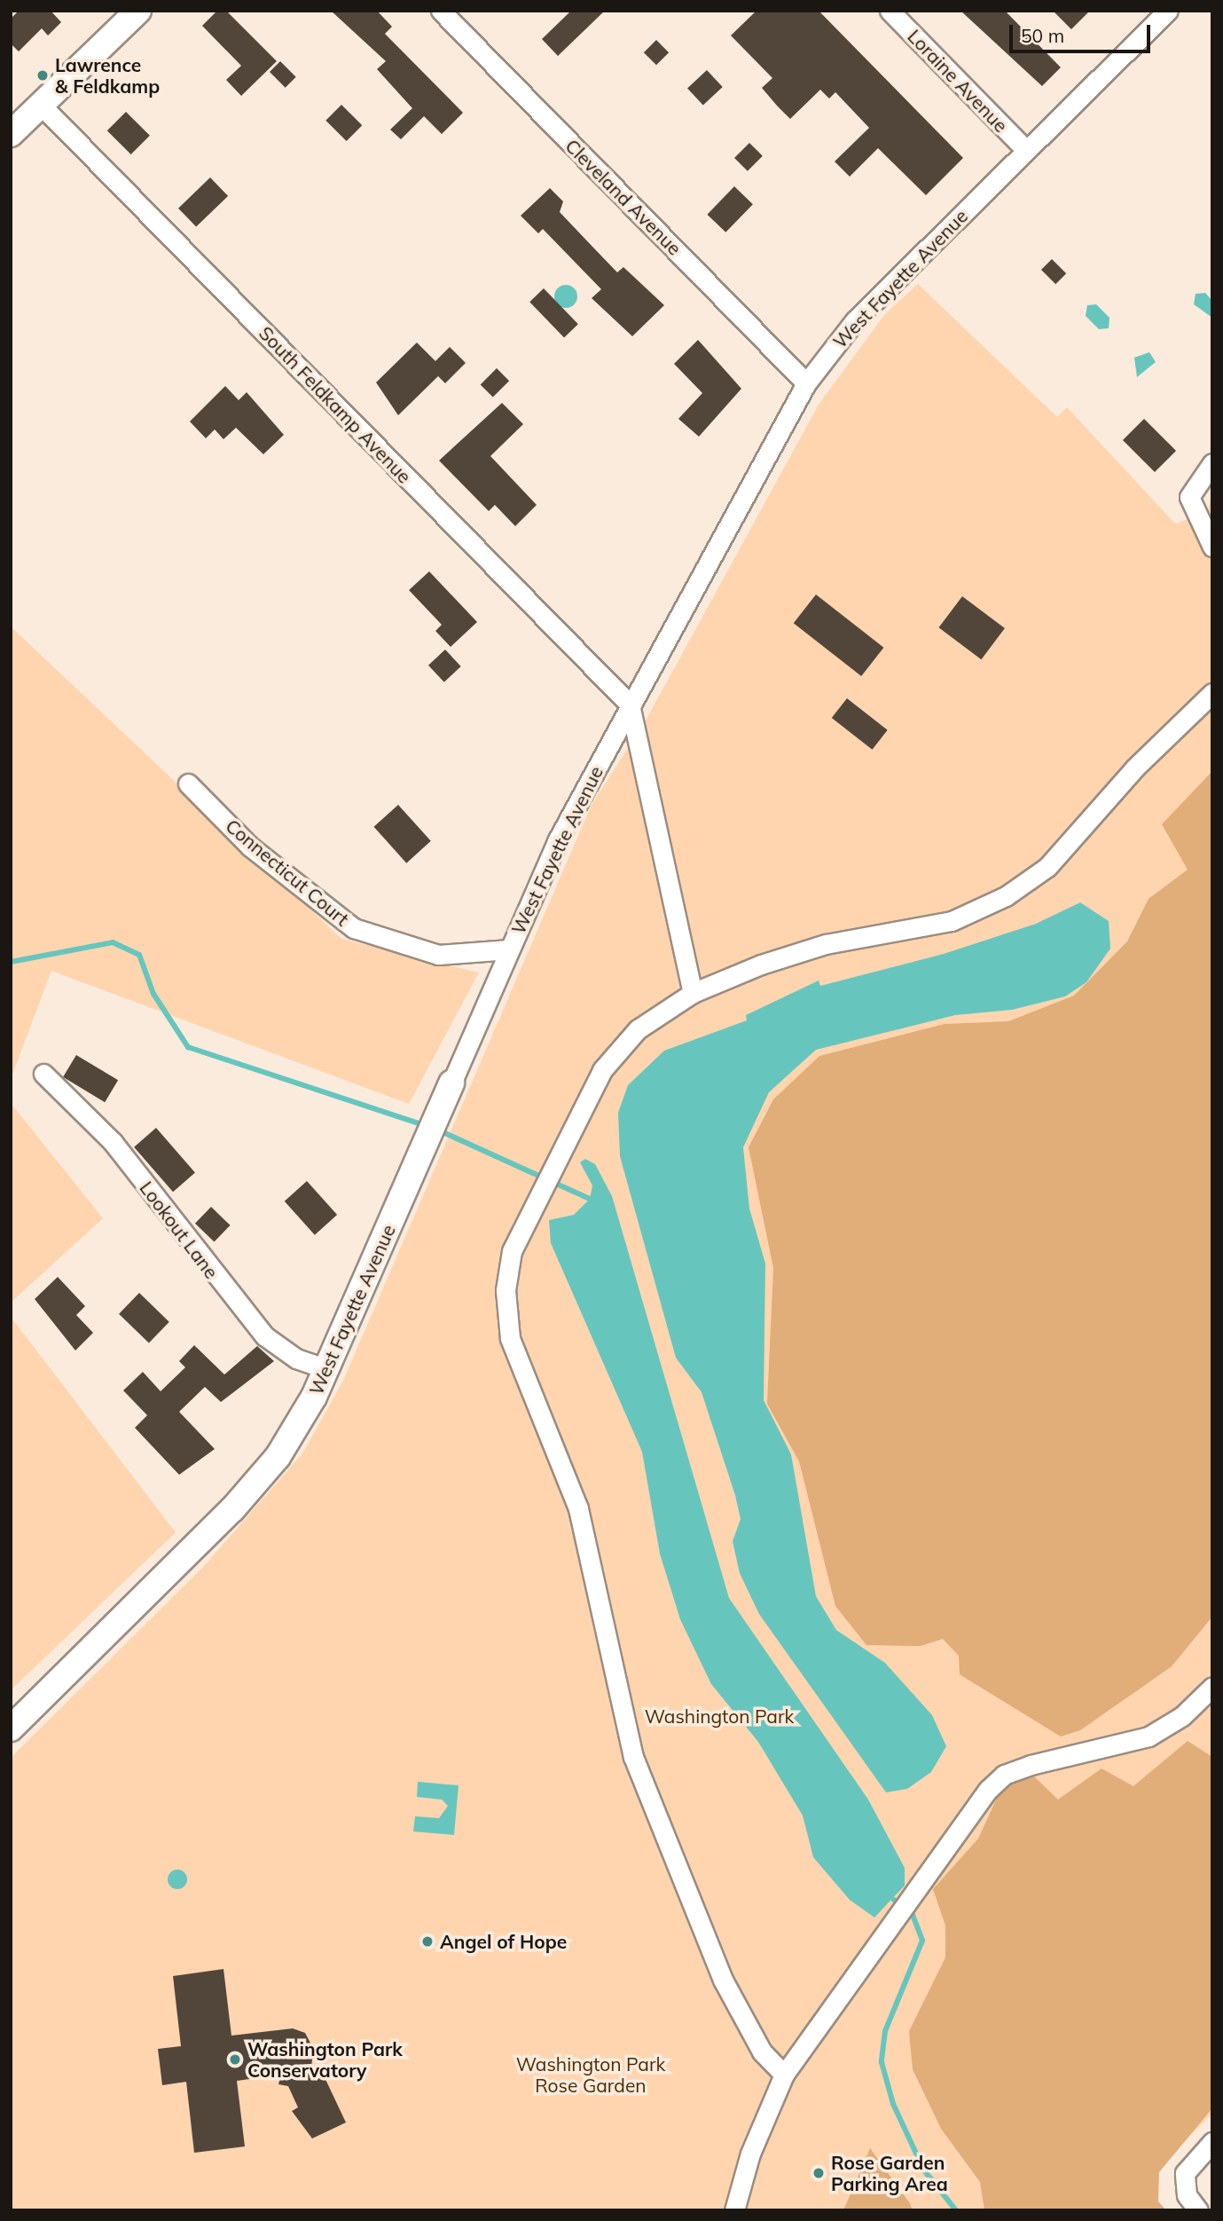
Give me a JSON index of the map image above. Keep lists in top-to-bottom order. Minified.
{"streets":{"street":["Loraine Avenue","Cleveland Avenue","West Fayette Avenue","South Feldkamp Avenue","Connecticut Court","Lookout Lane"]},"crossings":[["Loraine Avenue","West Fayette Avenue"],["Cleveland Avenue","West Fayette Avenue"],["West Fayette Avenue","South Feldkamp Avenue"],["West Fayette Avenue","Connecticut Court"],["West Fayette Avenue","Lookout Lane"]],"parks":["Washington Park","Washington Park Rose Garden"],"places":["Lawrence & Feldkamp","Angel of Hope","Washington Park Conservatory","Rose Garden Parking Area"],"scale_bar":"50 m"}
